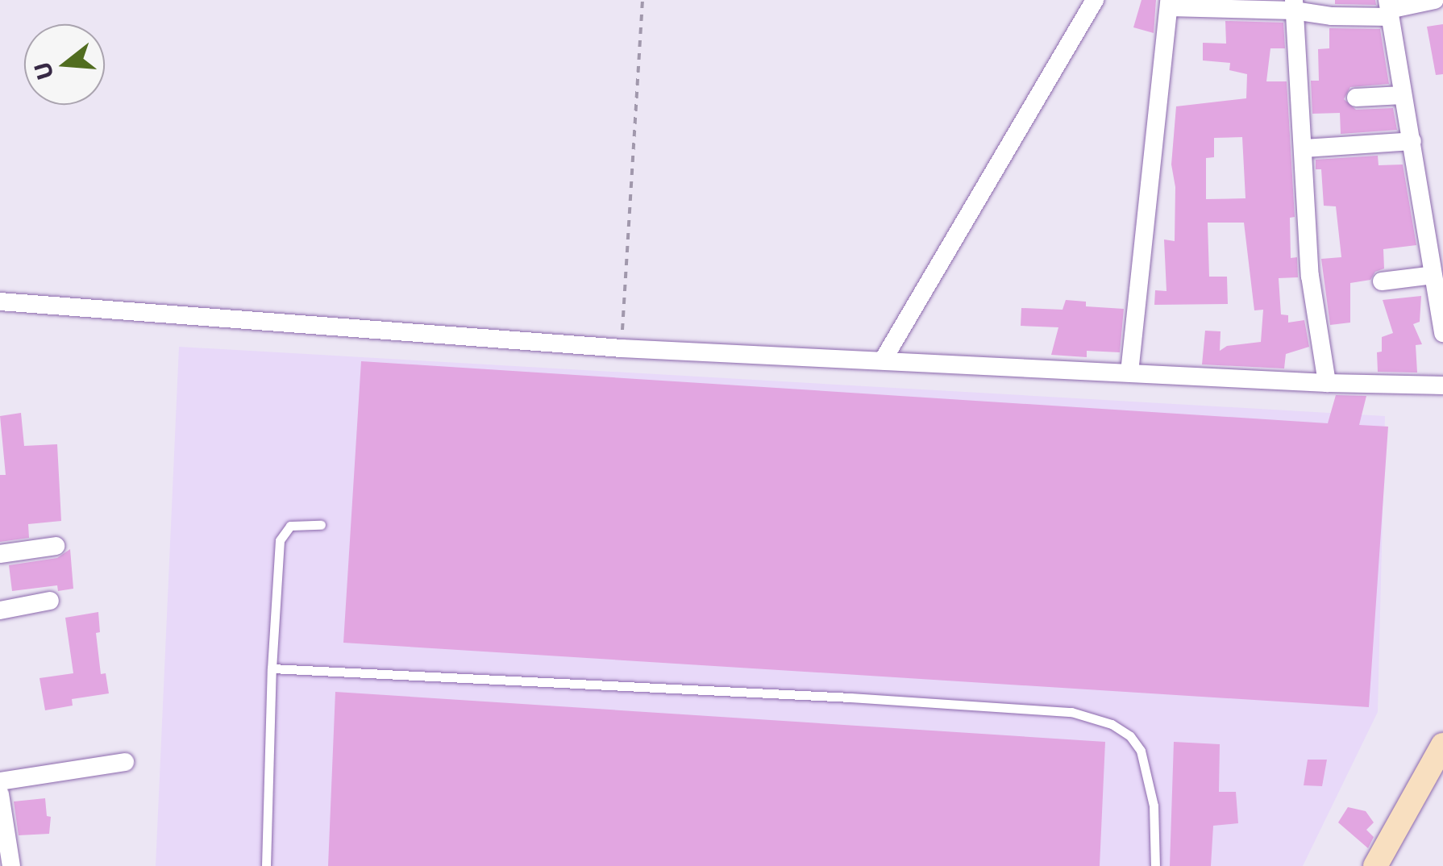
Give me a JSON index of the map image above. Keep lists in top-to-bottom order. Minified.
{"north":"left"}
